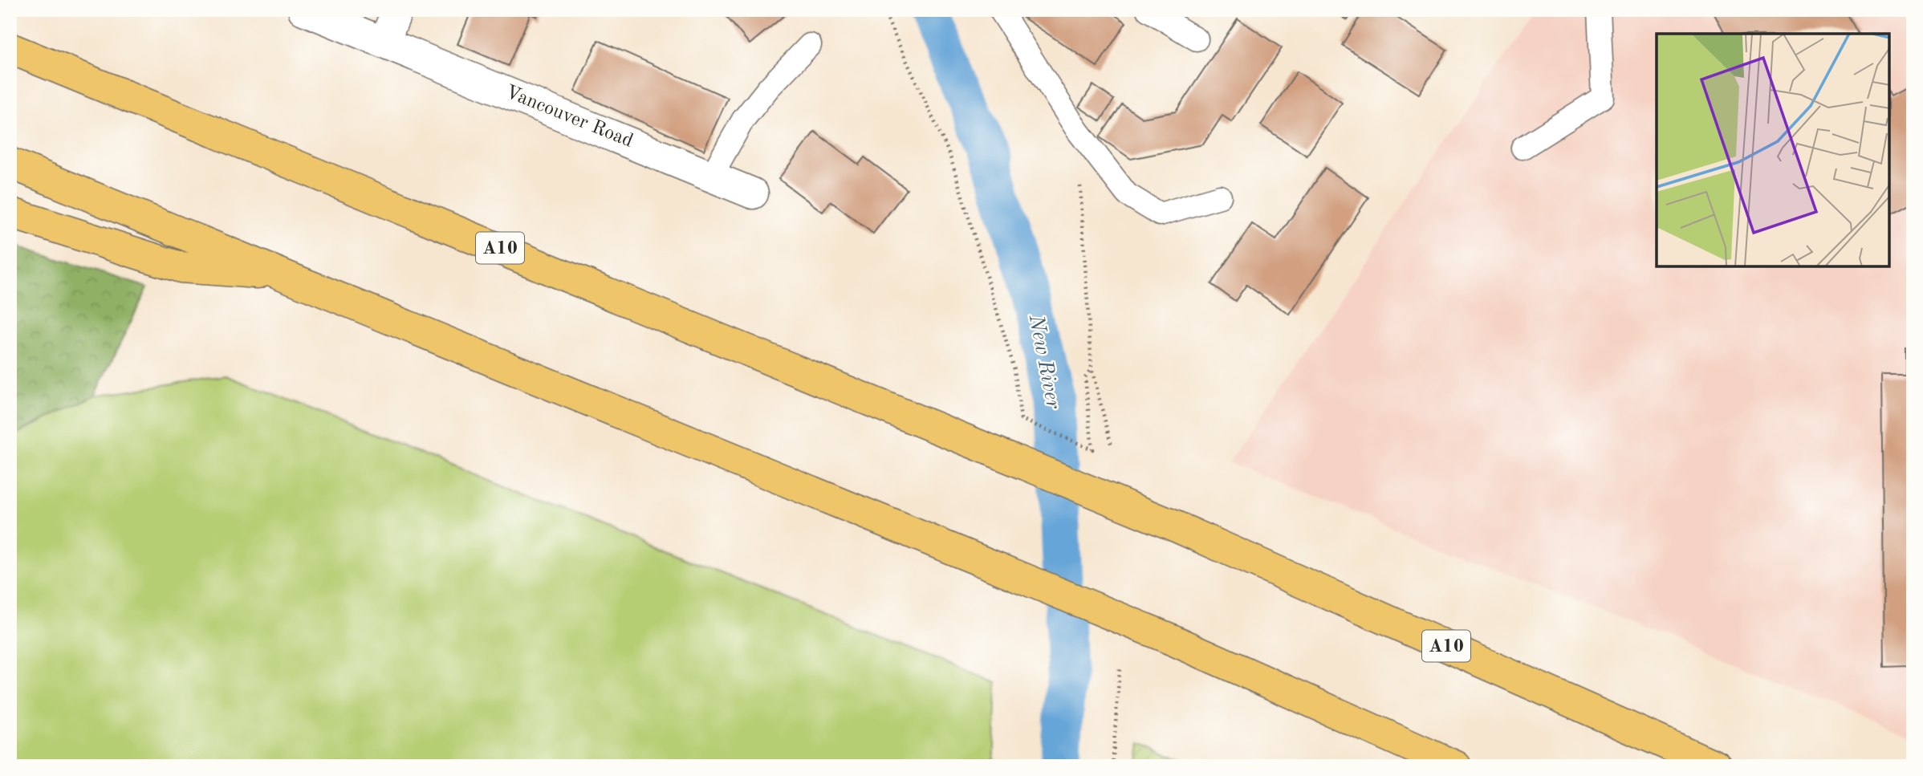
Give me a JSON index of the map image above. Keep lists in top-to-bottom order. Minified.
{"streets":{"highway":["A10"],"street":["Vancouver Road"]},"water":["New River"]}
